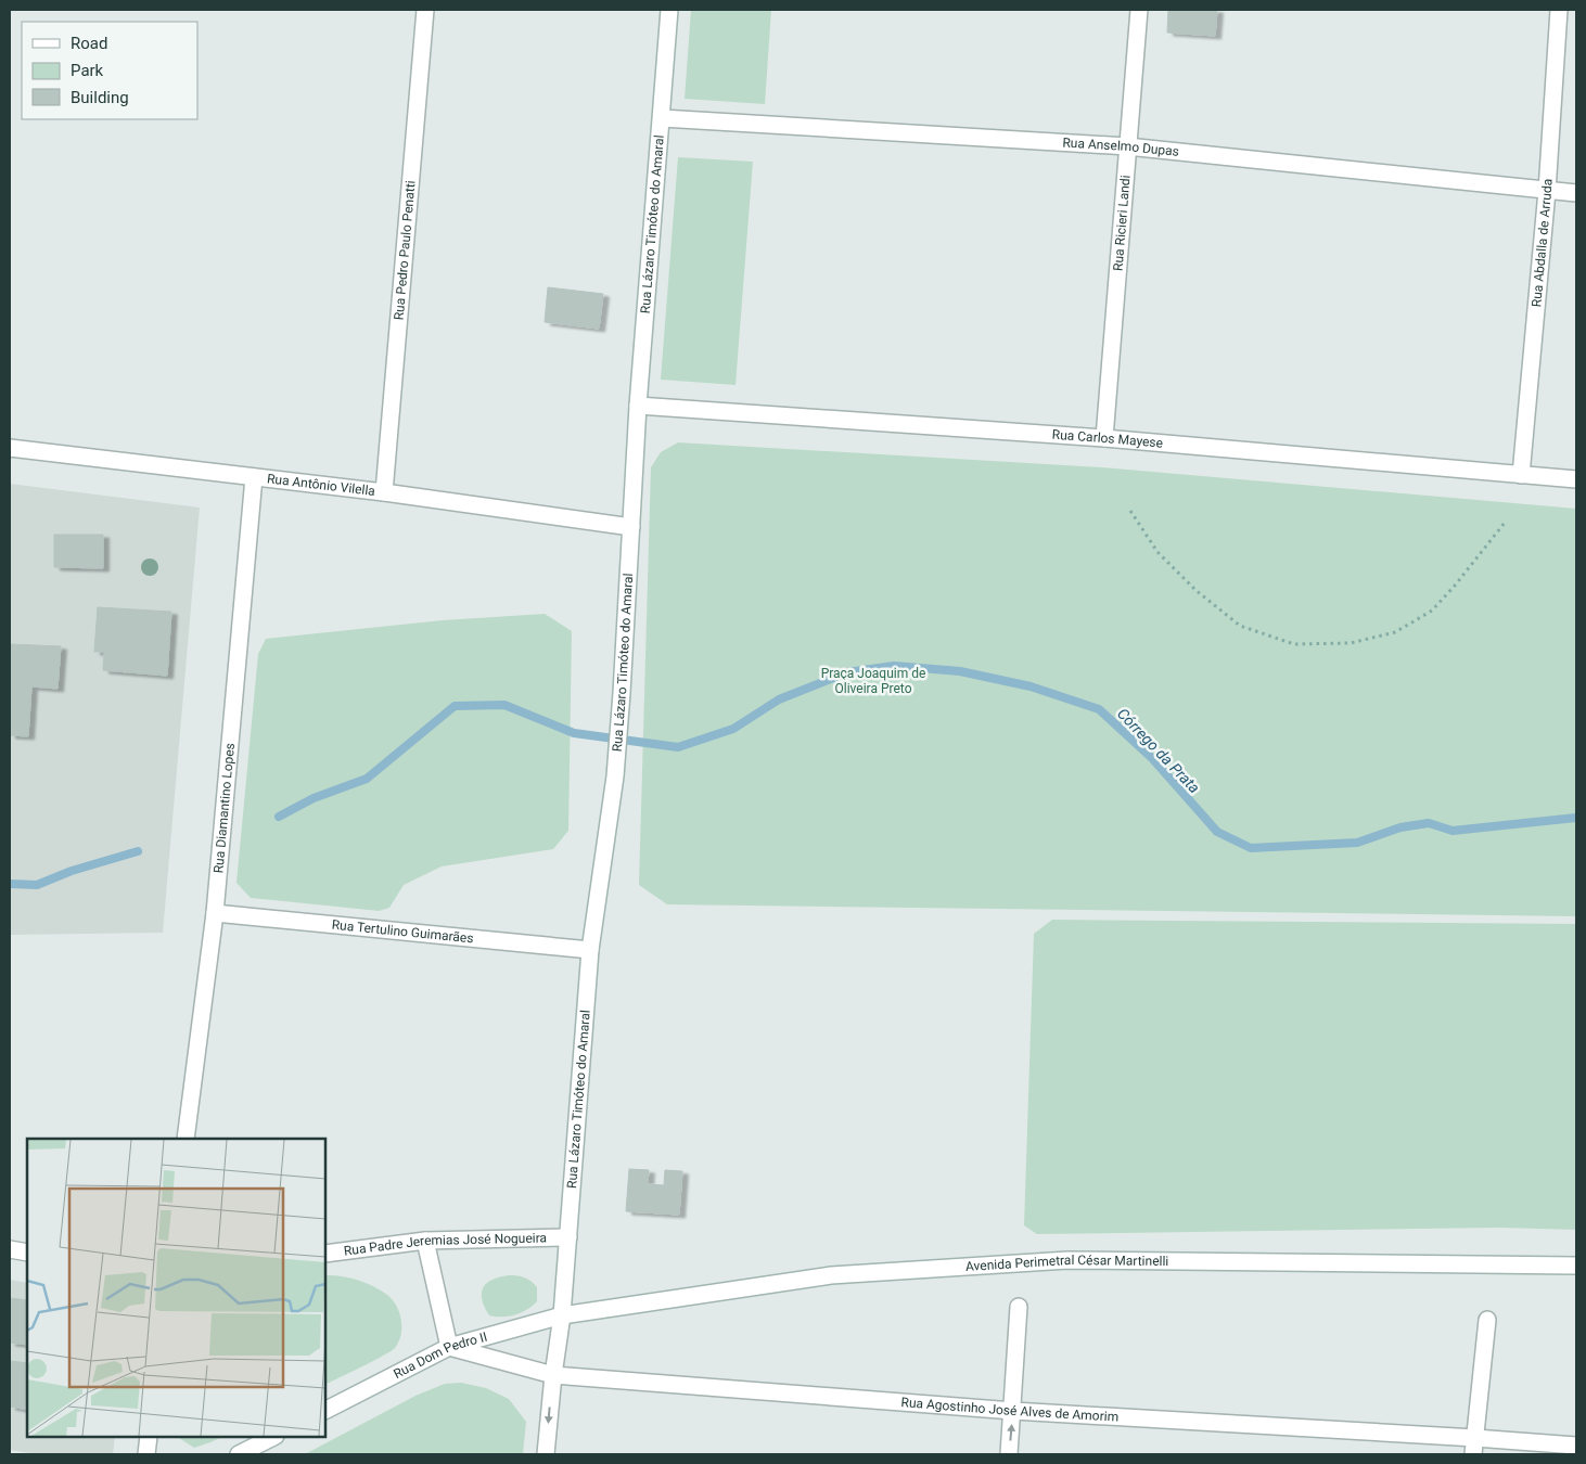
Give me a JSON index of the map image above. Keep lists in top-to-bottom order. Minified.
{"streets":{"street":["Rua Anselmo Dupas","Rua Ricieri Landi","Rua Lázaro Timóteo do Amaral","Rua Abdalla de Arruda","Rua Pedro Paulo Penatti","Rua Carlos Mayese","Rua Antônio Vilella","Rua Diamantino Lopes","Rua Tertulino Guimarães","Rua Padre Jeremias José Nogueira","Avenida Perimetral César Martinelli","Rua Dom Pedro II","Rua Agostinho José Alves de Amorim"]},"crossings":[["Rua Anselmo Dupas","Rua Ricieri Landi"],["Rua Anselmo Dupas","Rua Lázaro Timóteo do Amaral"],["Rua Anselmo Dupas","Rua Abdalla de Arruda"],["Rua Ricieri Landi","Rua Carlos Mayese"],["Rua Lázaro Timóteo do Amaral","Rua Carlos Mayese"],["Rua Lázaro Timóteo do Amaral","Rua Antônio Vilella"],["Rua Lázaro Timóteo do Amaral","Rua Tertulino Guimarães"],["Rua Lázaro Timóteo do Amaral","Rua Padre Jeremias José Nogueira"],["Rua Lázaro Timóteo do Amaral","Avenida Perimetral César Martinelli"],["Rua Lázaro Timóteo do Amaral","Rua Dom Pedro II"],["Rua Lázaro Timóteo do Amaral","Rua Agostinho José Alves de Amorim"],["Rua Abdalla de Arruda","Rua Carlos Mayese"],["Rua Pedro Paulo Penatti","Rua Antônio Vilella"],["Rua Antônio Vilella","Rua Diamantino Lopes"],["Rua Diamantino Lopes","Rua Tertulino Guimarães"],["Avenida Perimetral César Martinelli","Rua Dom Pedro II"],["Rua Dom Pedro II","Rua Agostinho José Alves de Amorim"]],"water":["Córrego da Prata"],"parks":["Praça Joaquim de Oliveira Preto"],"legend":["Road","Park","Building"]}
